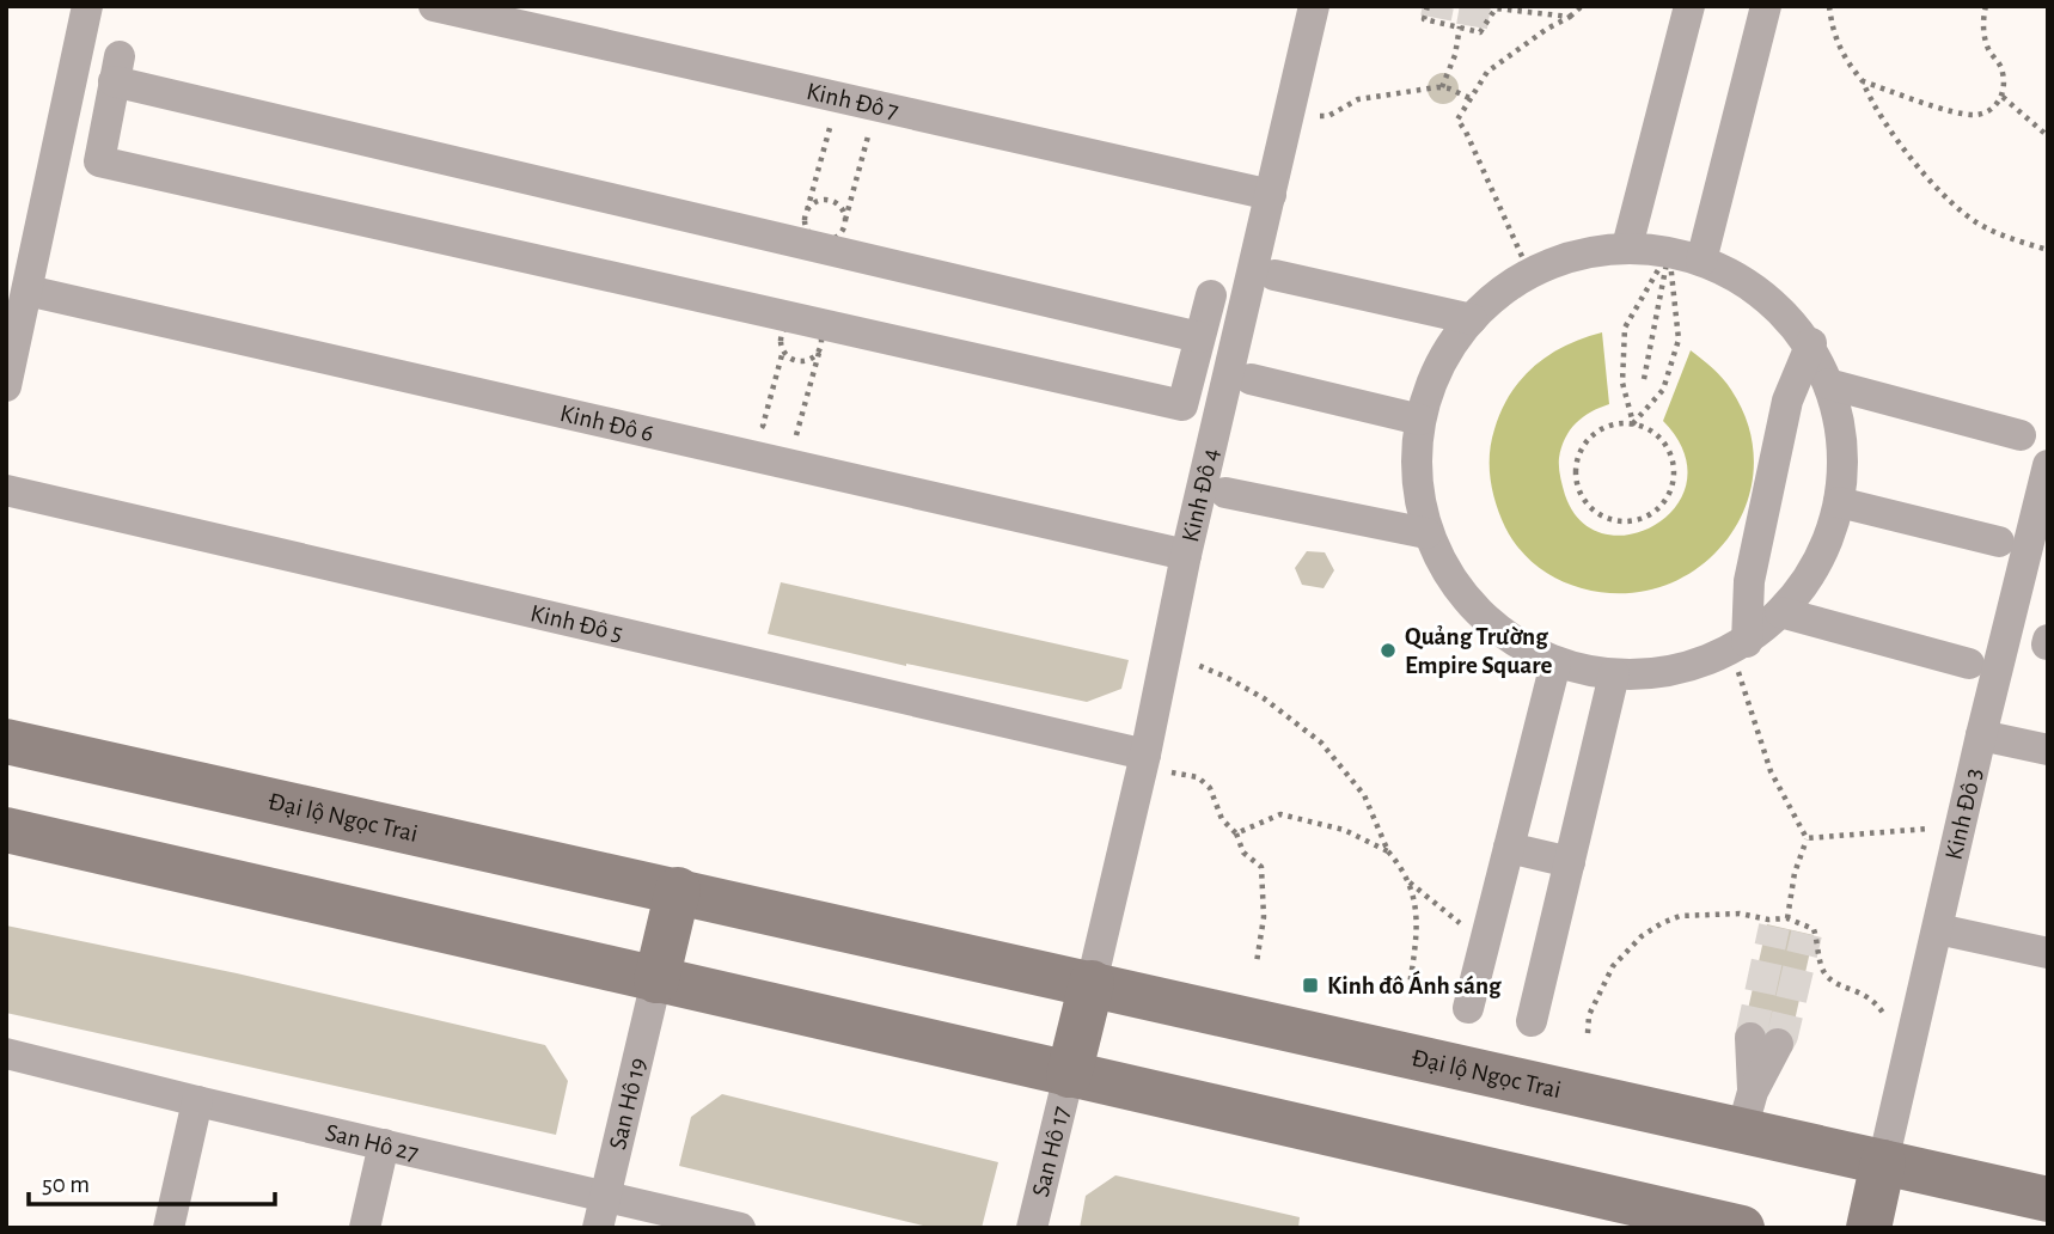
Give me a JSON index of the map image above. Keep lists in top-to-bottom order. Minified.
{"streets":{"main road":["Đại lộ Ngọc Trai"],"street":["Kinh Đô 7","Kinh Đô 6","Kinh Đô 4","Kinh Đô 5","Kinh Đô 3","San Hô 19","San Hô 27","San Hô 17"]},"crossings":[["Kinh Đô 7","Kinh Đô 4"],["Kinh Đô 6","Kinh Đô 4"],["Kinh Đô 4","Kinh Đô 5"],["Kinh Đô 4","Đại lộ Ngọc Trai"],["Kinh Đô 3","Đại lộ Ngọc Trai"],["San Hô 19","San Hô 27"]],"places":{"other":["Quảng Trường Empire Square"],"transit":["Kinh đô Ánh sáng"]},"scale_bar":"50 m"}
